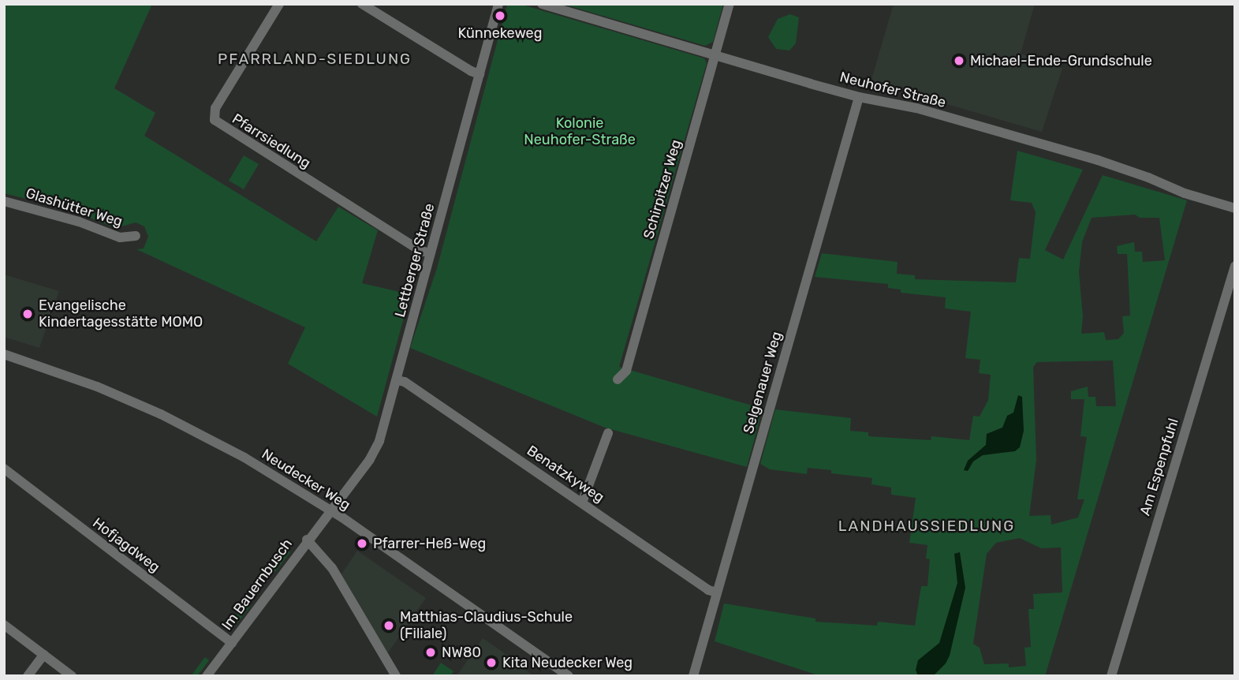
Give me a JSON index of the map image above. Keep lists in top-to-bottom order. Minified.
{"streets":{"street":["Neuhofer Straße","Pfarrsiedlung","Schirpitzer Weg","Glashütter Weg","Lettberger Straße","Selgenauer Weg","Am Espenpfuhl","Benatzkyweg","Neudecker Weg","Hofjagdweg","Im Bauernbusch"]},"crossings":[["Neuhofer Straße","Schirpitzer Weg"],["Neuhofer Straße","Selgenauer Weg"],["Pfarrsiedlung","Lettberger Straße"],["Lettberger Straße","Benatzkyweg"],["Lettberger Straße","Neudecker Weg"],["Lettberger Straße","Im Bauernbusch"],["Selgenauer Weg","Benatzkyweg"],["Neudecker Weg","Im Bauernbusch"],["Hofjagdweg","Im Bauernbusch"]],"districts":["PFARRLAND-SIEDLUNG","LANDHAUSSIEDLUNG"],"parks":["Kolonie Neuhofer-Straße"],"places":["Künnekeweg","Michael-Ende-Grundschule","Evangelische Kindertagesstätte MOMO","Pfarrer-Heß-Weg","Matthias-Claudius-Schule (Filiale)","NW80","Kita Neudecker Weg"]}
